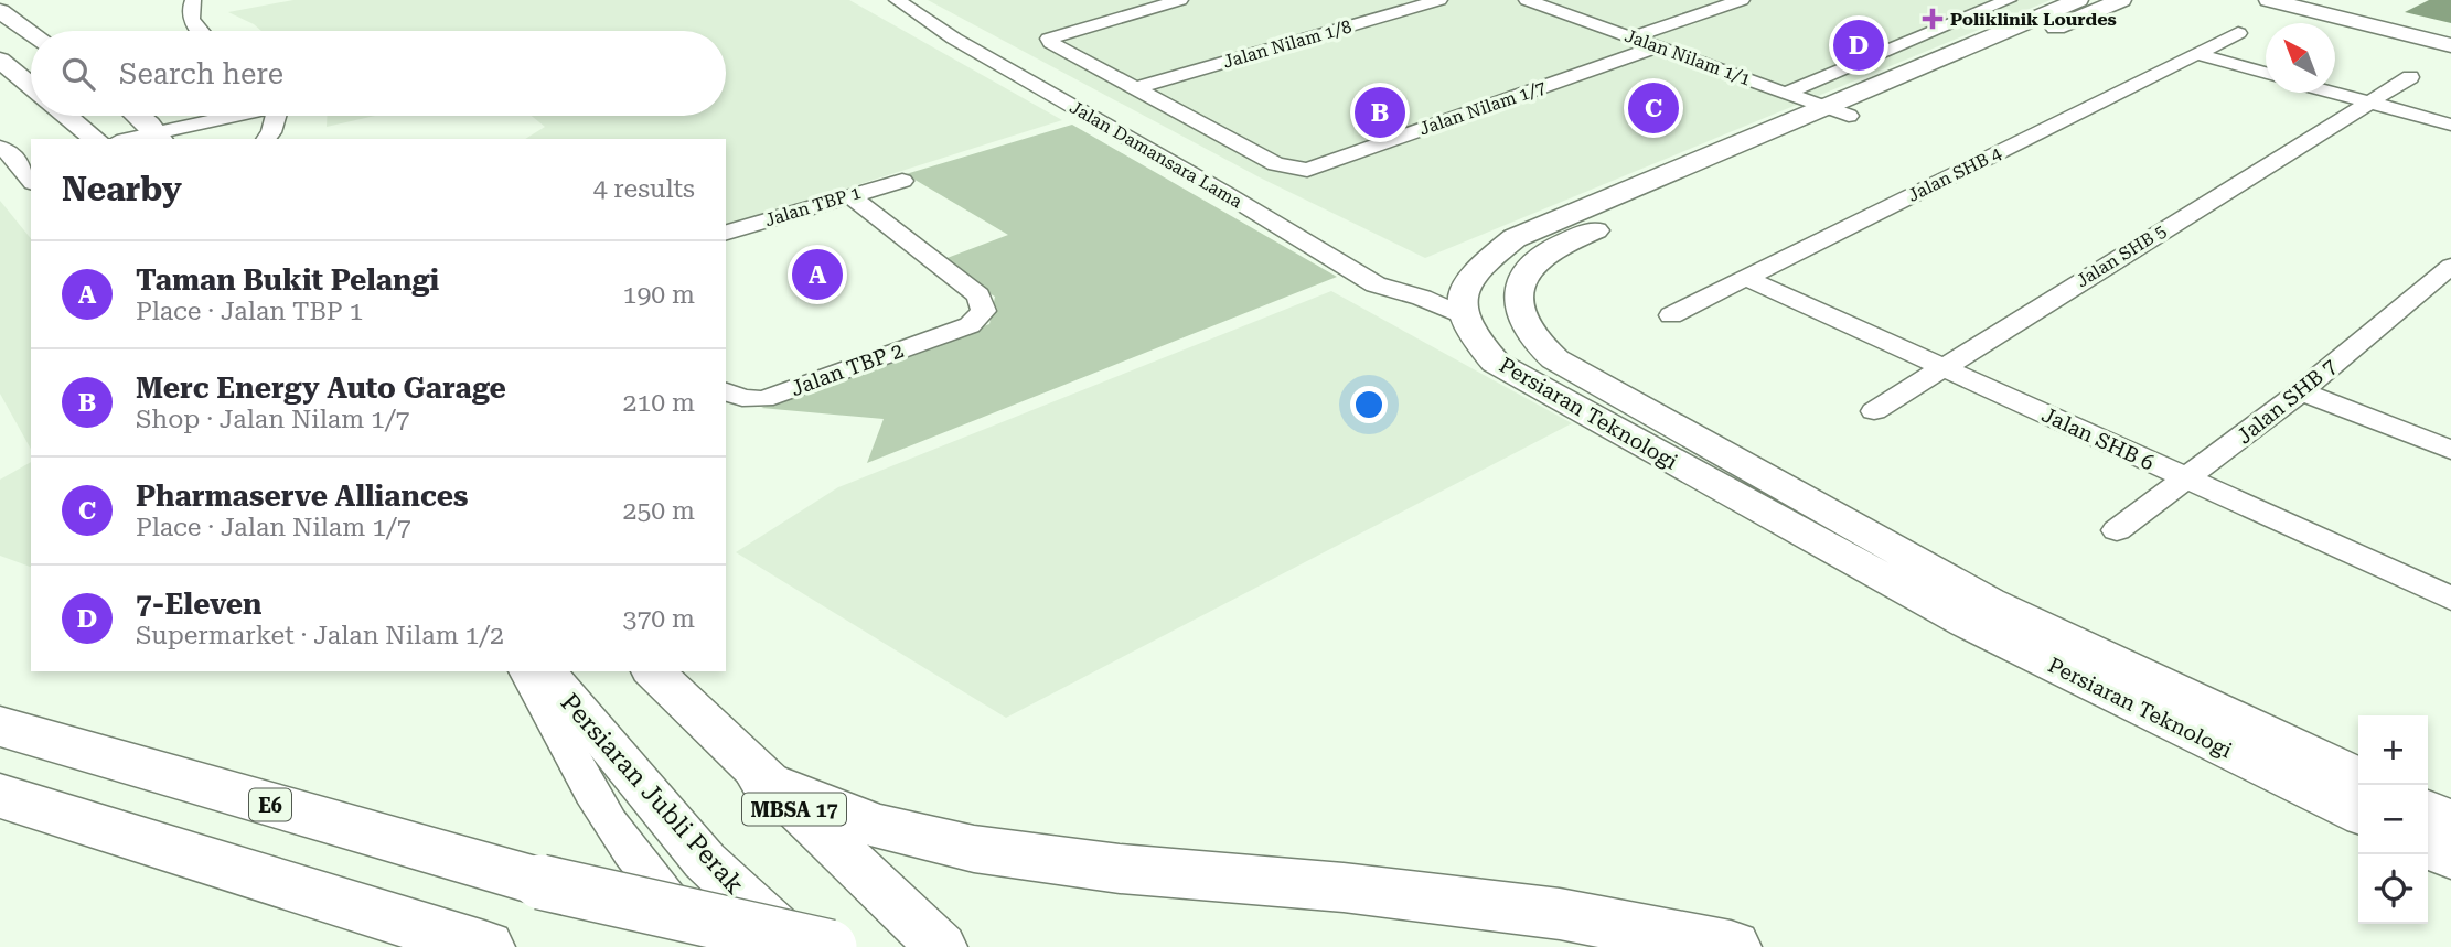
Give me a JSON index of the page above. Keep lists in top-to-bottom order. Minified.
{"streets":{"highway":["E6"],"main road":["Persiaran Teknologi","Persiaran Jubli Perak","MBSA 17"],"street":["Jalan Nilam 1/8","Jalan Nilam 1/1","Jalan Nilam 1/7","Jalan Damansara Lama","Jalan SHB 4","Jalan TBP 1","Jalan SHB 5","Jalan TBP 2","Jalan SHB 7","Jalan SHB 6"]},"crossings":[["Jalan Nilam 1/8","Jalan Nilam 1/7"],["Jalan Nilam 1/1","Jalan Nilam 1/7"],["Jalan Nilam 1/1","Persiaran Teknologi"],["Jalan Damansara Lama","Persiaran Teknologi"],["Jalan SHB 4","Jalan SHB 6"],["Jalan TBP 1","Jalan TBP 2"],["Jalan SHB 5","Jalan SHB 6"],["Jalan SHB 7","Jalan SHB 6"]],"places":{"health":["Poliklinik Lourdes"]},"north":"top left","page":{"pins":["D","C","B","A"],"search":"Search here","heading":["Nearby","4 results"],"list":[{"mark":"A","name":"Taman Bukit Pelangi","note":"Place · Jalan TBP 1","value":"190 m"},{"mark":"B","name":"Merc Energy Auto Garage","note":"Shop · Jalan Nilam 1/7","value":"210 m"},{"mark":"C","name":"Pharmaserve Alliances","note":"Place · Jalan Nilam 1/7","value":"250 m"},{"mark":"D","name":"7-Eleven","note":"Supermarket · Jalan Nilam 1/2","value":"370 m"}],"map_buttons":["+","−"]}}
